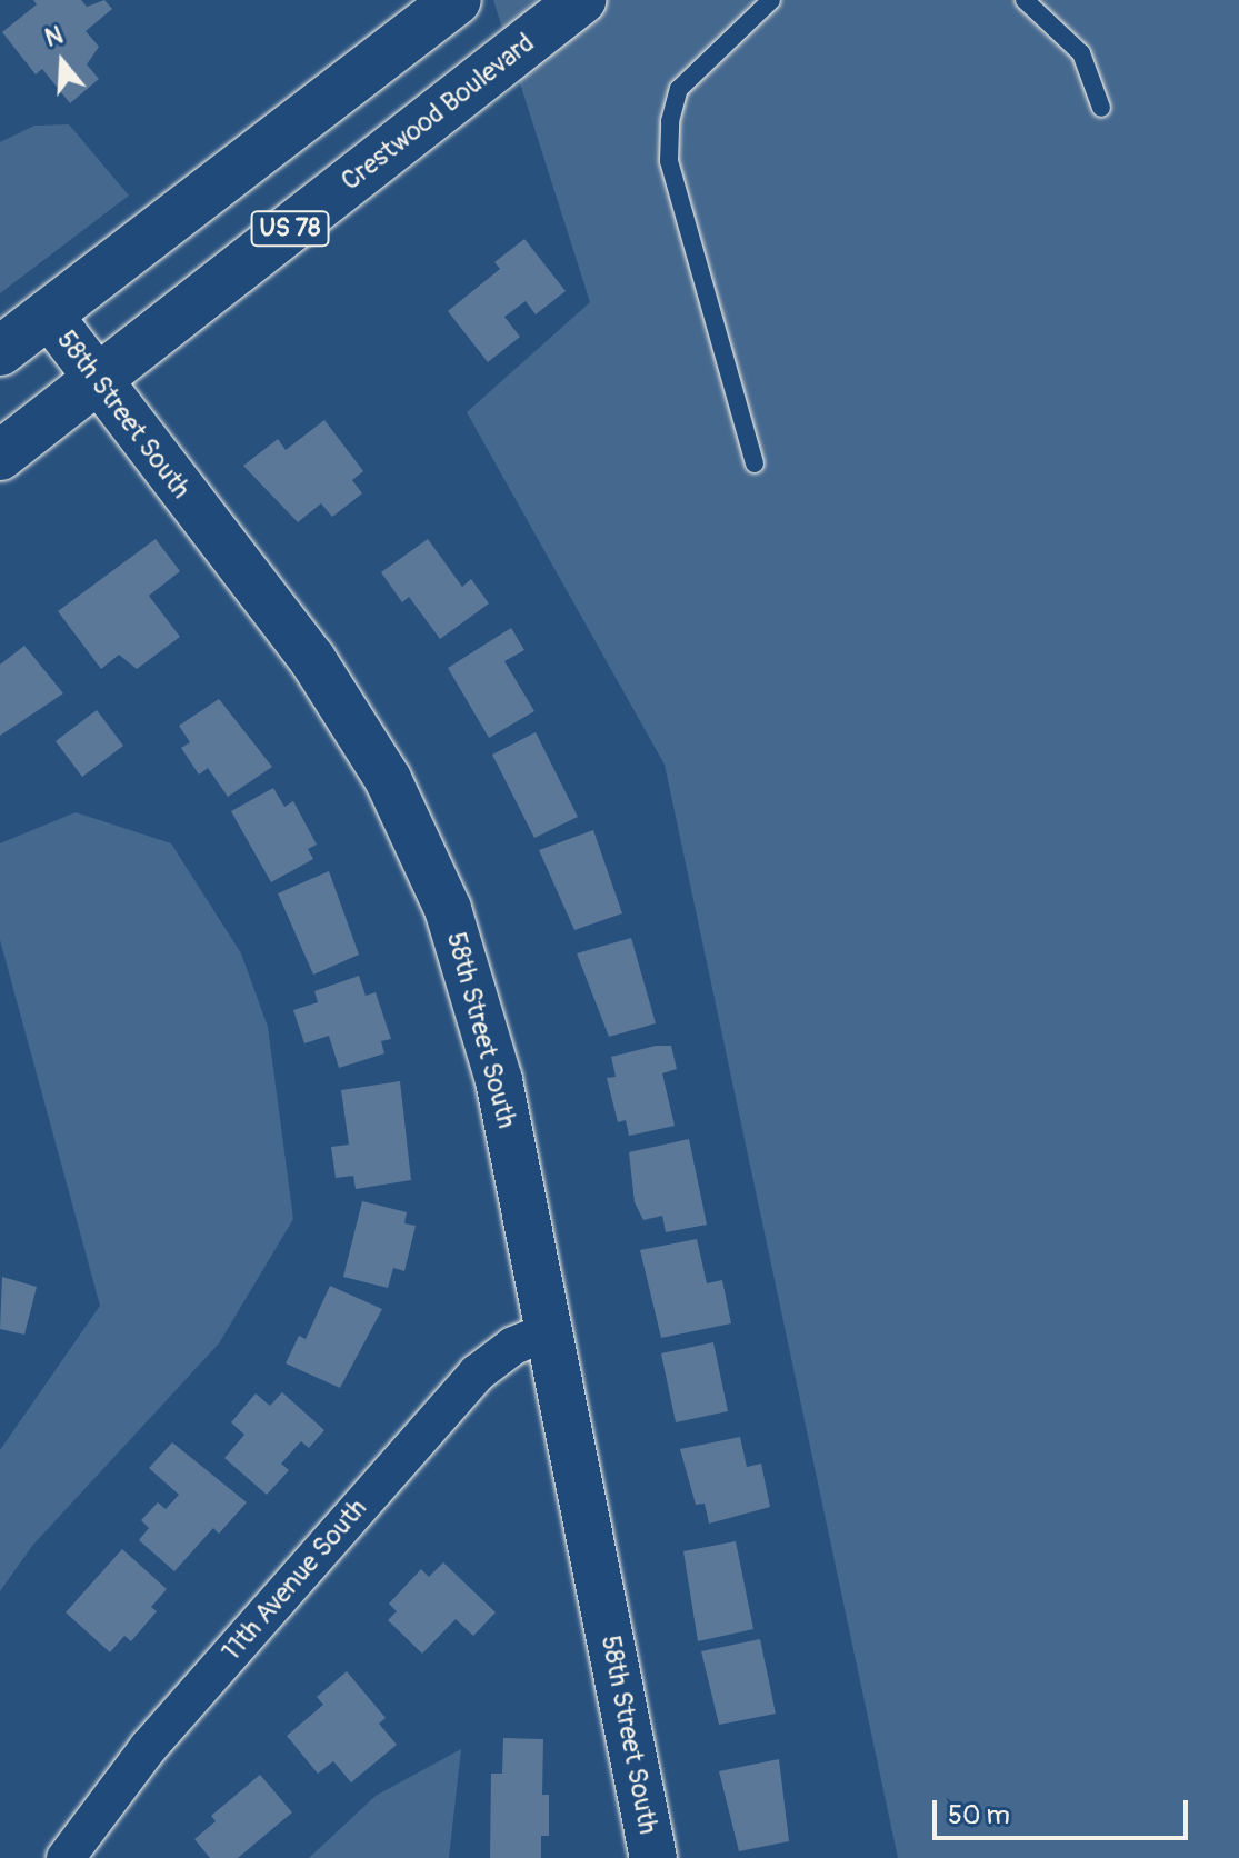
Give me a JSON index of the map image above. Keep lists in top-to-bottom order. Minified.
{"streets":{"main road":["Crestwood Boulevard","US 78"],"street":["58th Street South","11th Avenue South"]},"crossings":[["Crestwood Boulevard","58th Street South"],["US 78","58th Street South"],["58th Street South","11th Avenue South"]],"scale_bar":"50 m","north":"top"}
